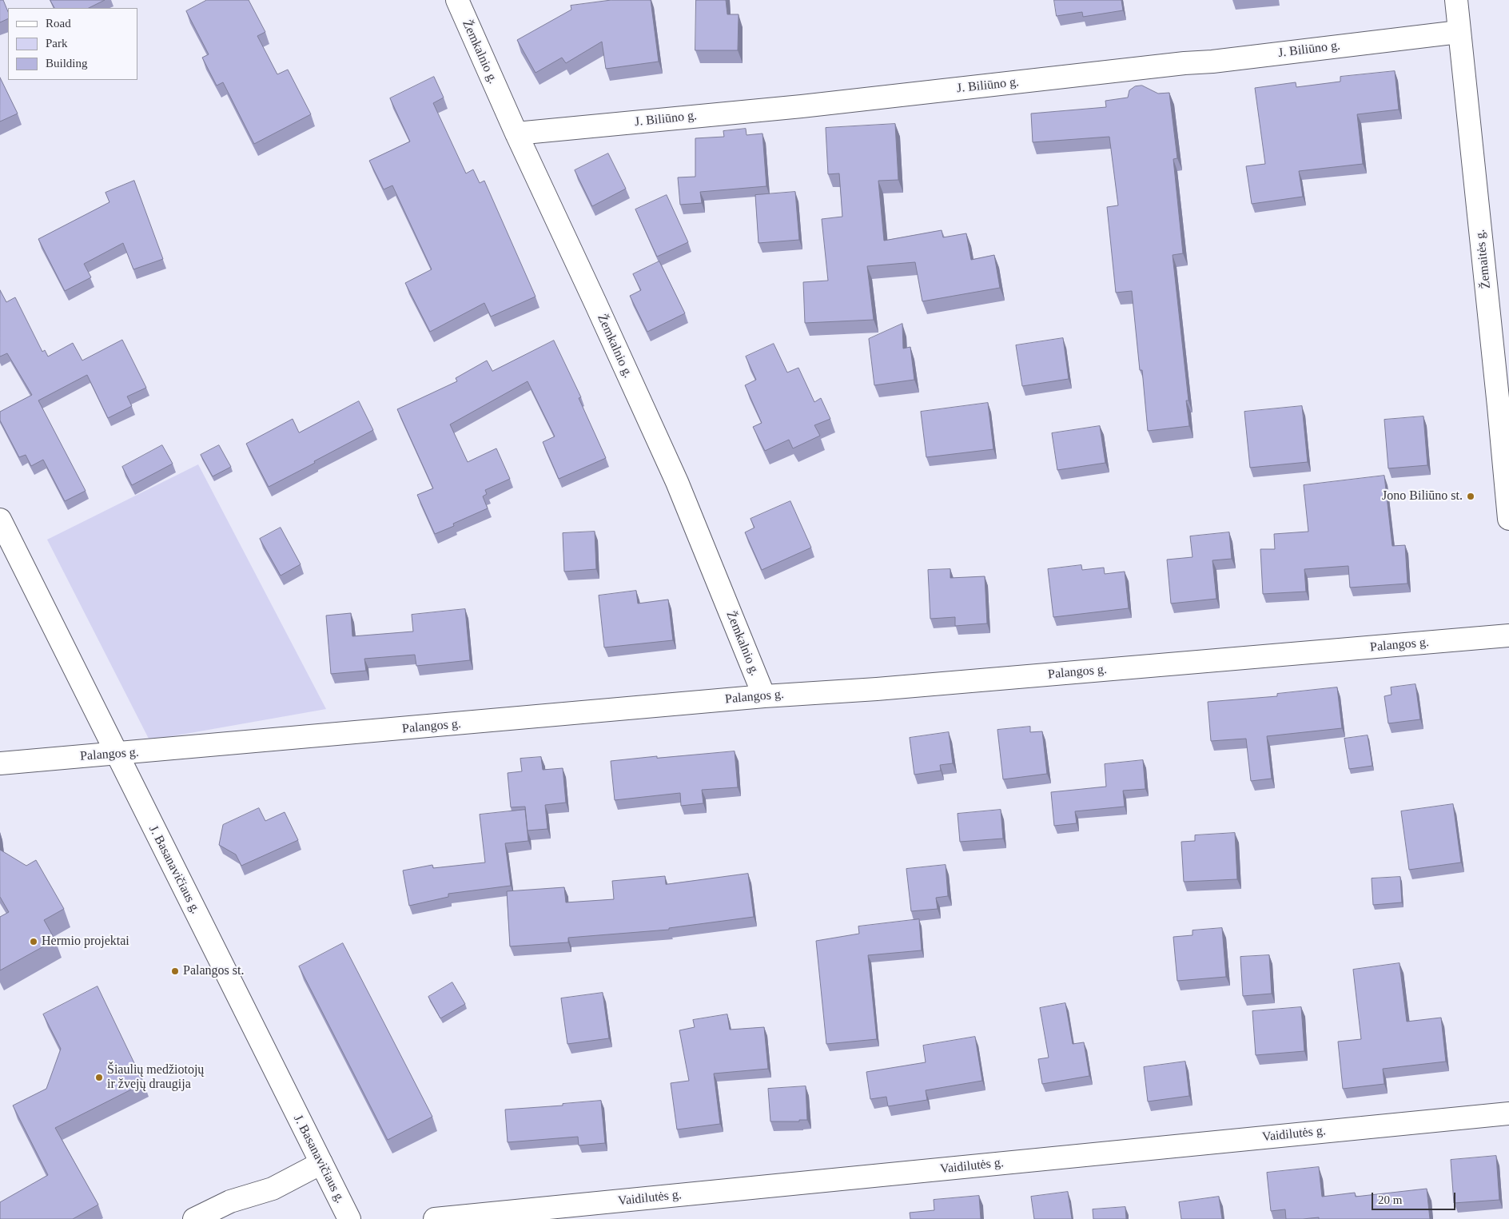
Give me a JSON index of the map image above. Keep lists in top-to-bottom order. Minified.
{"streets":{"street":["J. Biliūno g.","Žemkalnio g.","Žemaitės g.","Palangos g.","J. Basanavičiaus g.","Vaidilutės g."]},"crossings":[["J. Biliūno g.","Žemkalnio g."],["J. Biliūno g.","Žemaitės g."],["Žemkalnio g.","Palangos g."],["Palangos g.","J. Basanavičiaus g."]],"places":["Jono Biliūno st.","Hermio projektai","Palangos st.","Šiaulių medžiotojų ir žvejų draugija"],"legend":["Road","Park","Building"],"scale_bar":"20 m"}
